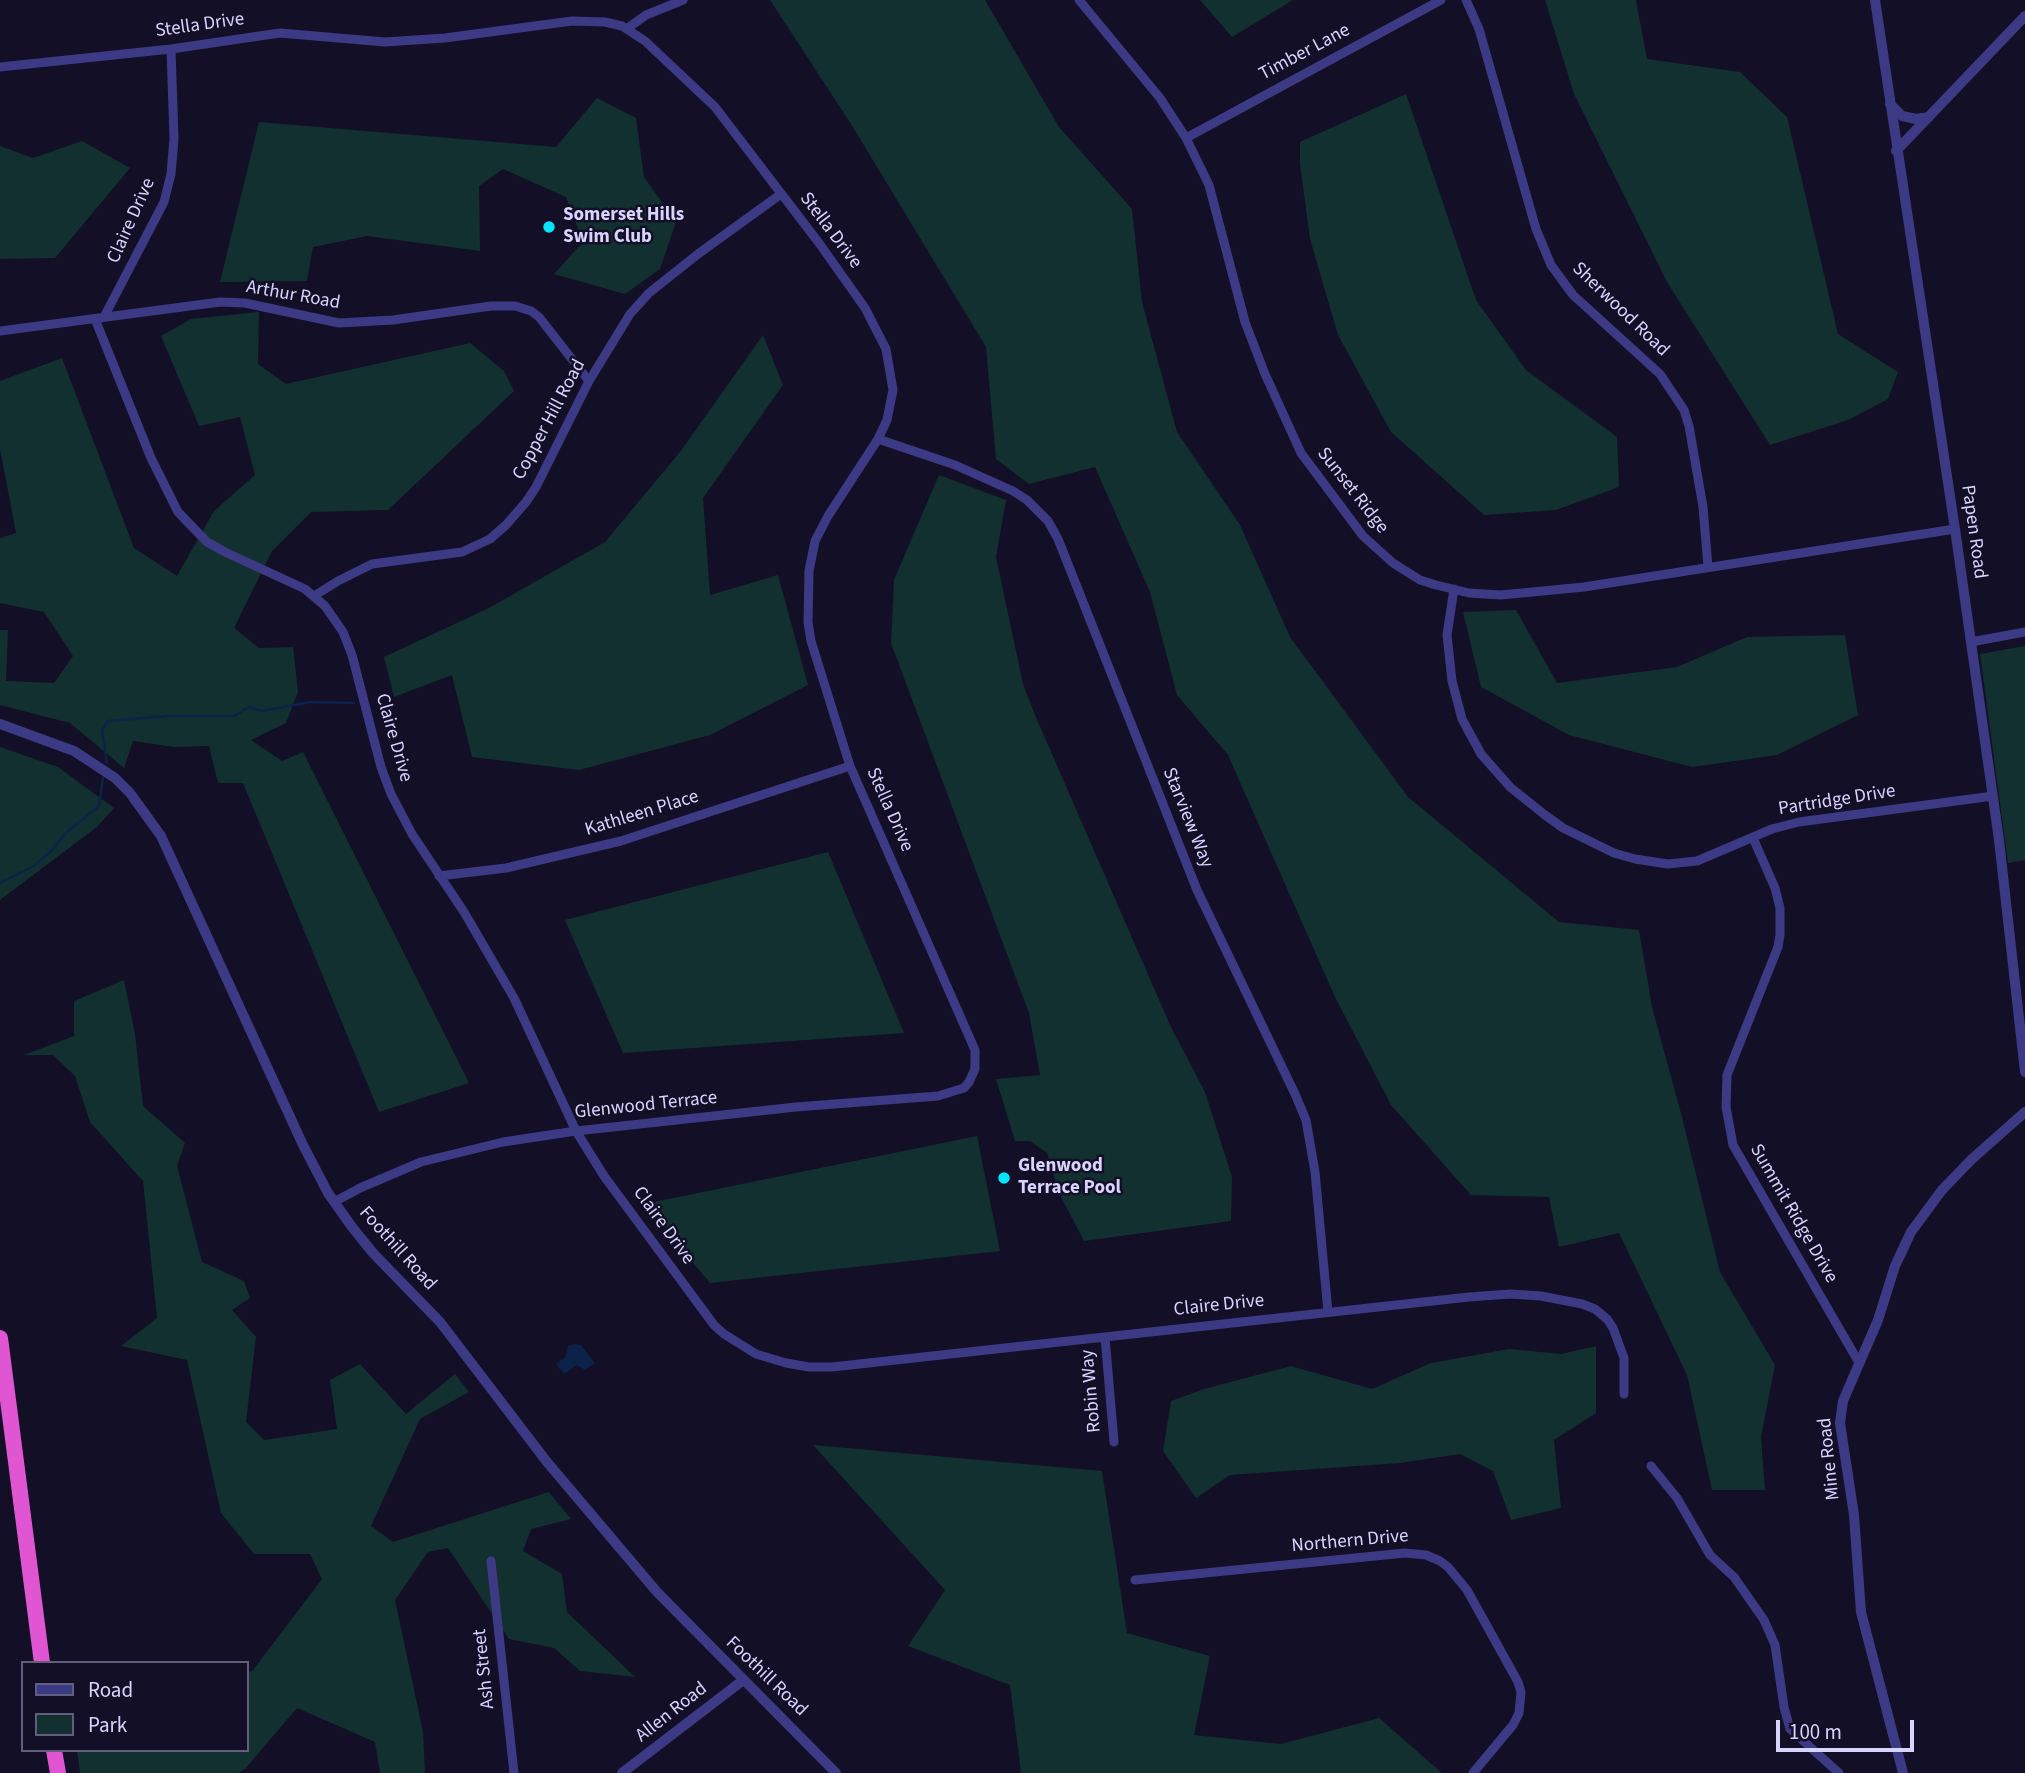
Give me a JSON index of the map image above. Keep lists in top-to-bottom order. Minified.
{"streets":{"street":["Stella Drive","Timber Lane","Claire Drive","Arthur Road","Sherwood Road","Copper Hill Road","Sunset Ridge","Papen Road","Partridge Drive","Kathleen Place","Starview Way","Glenwood Terrace","Summit Ridge Drive","Foothill Road","Robin Way","Mine Road","Northern Drive","Ash Street","Allen Road"]},"crossings":[["Stella Drive","Claire Drive"],["Stella Drive","Copper Hill Road"],["Stella Drive","Kathleen Place"],["Stella Drive","Starview Way"],["Stella Drive","Glenwood Terrace"],["Timber Lane","Sunset Ridge"],["Claire Drive","Arthur Road"],["Claire Drive","Copper Hill Road"],["Claire Drive","Kathleen Place"],["Claire Drive","Starview Way"],["Claire Drive","Glenwood Terrace"],["Claire Drive","Robin Way"],["Arthur Road","Copper Hill Road"],["Sherwood Road","Sunset Ridge"],["Sunset Ridge","Papen Road"],["Sunset Ridge","Partridge Drive"],["Papen Road","Partridge Drive"],["Partridge Drive","Summit Ridge Drive"],["Glenwood Terrace","Foothill Road"],["Summit Ridge Drive","Mine Road"],["Foothill Road","Allen Road"]],"places":["Somerset Hills Swim Club","Glenwood Terrace Pool"],"legend":["Road","Park"],"scale_bar":"100 m"}
